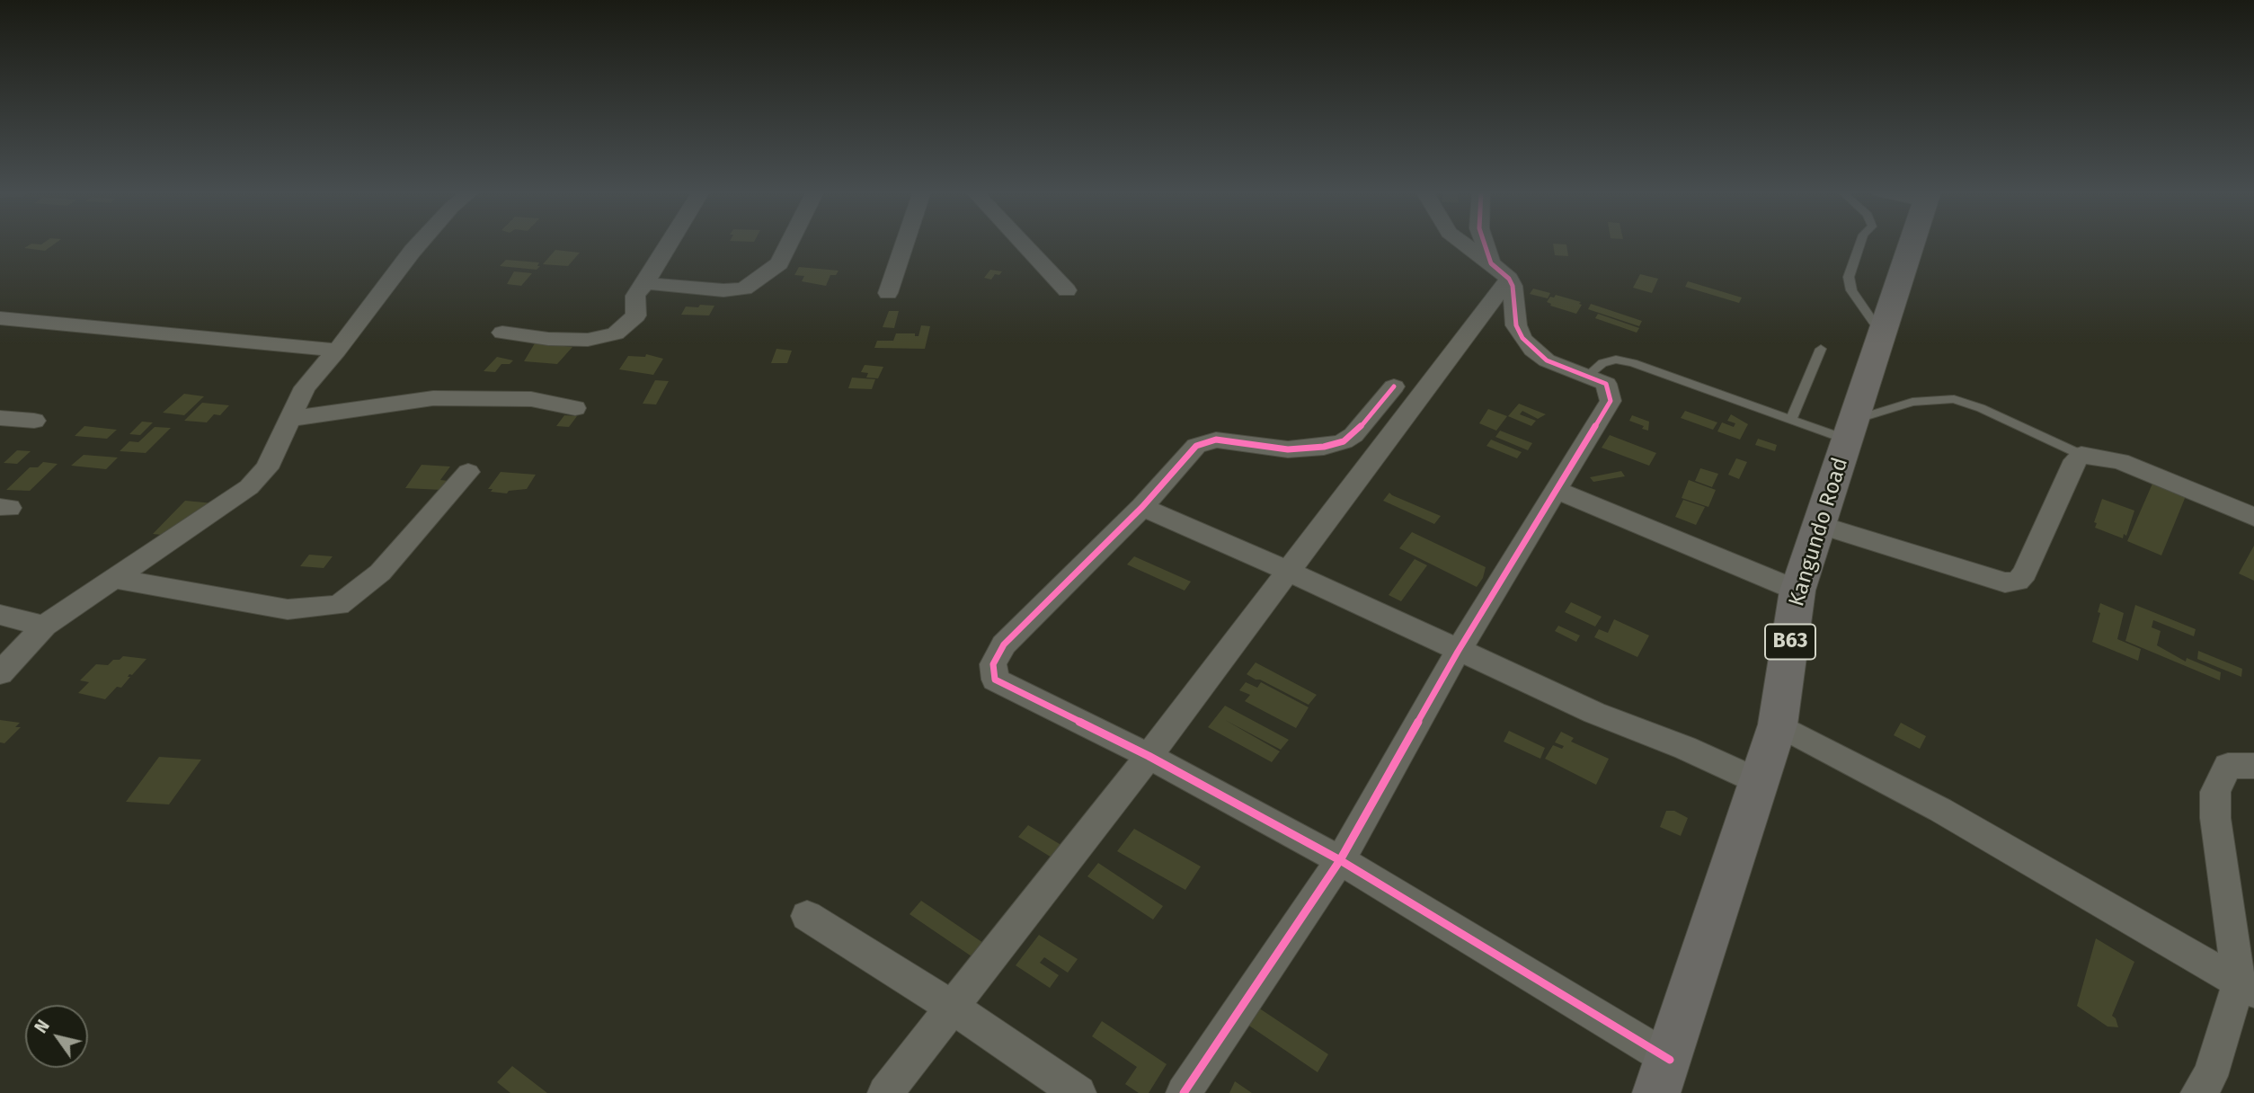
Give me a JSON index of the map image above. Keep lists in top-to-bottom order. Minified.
{"streets":{"highway":["Kangundo Road","B63"]},"north":"top left"}
